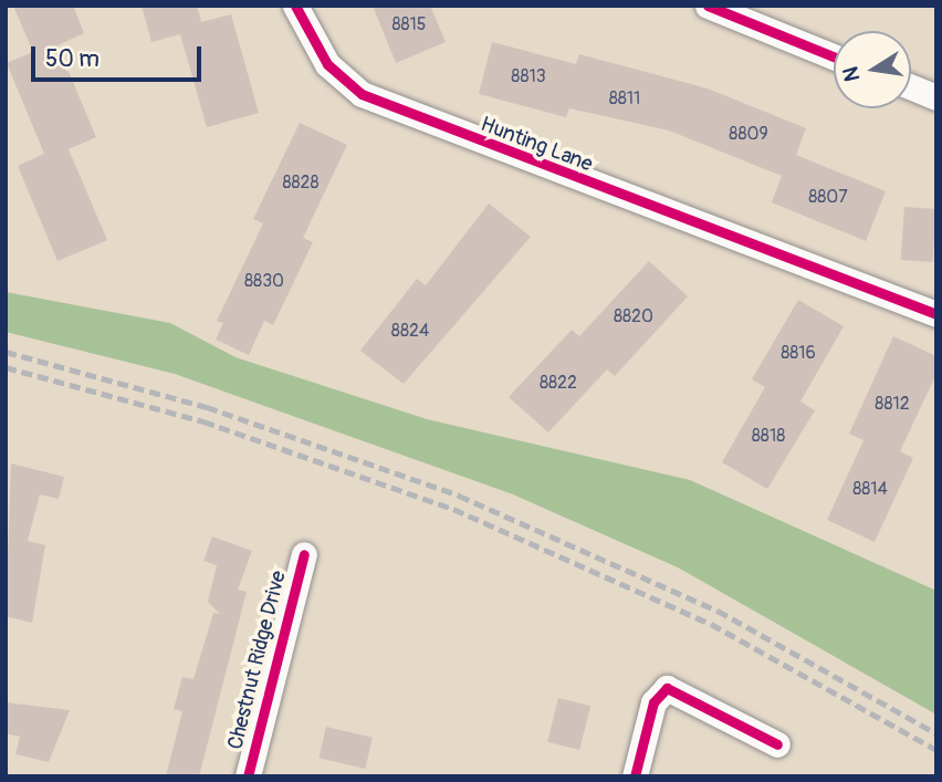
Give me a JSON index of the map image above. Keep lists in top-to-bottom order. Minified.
{"streets":{"street":["Hunting Lane","Chestnut Ridge Drive"]},"house_numbers":["8815","8813","8811","8809","8828","8807","8830","8820","8824","8816","8822","8812","8818","8814"],"scale_bar":"50 m","north":"left"}
